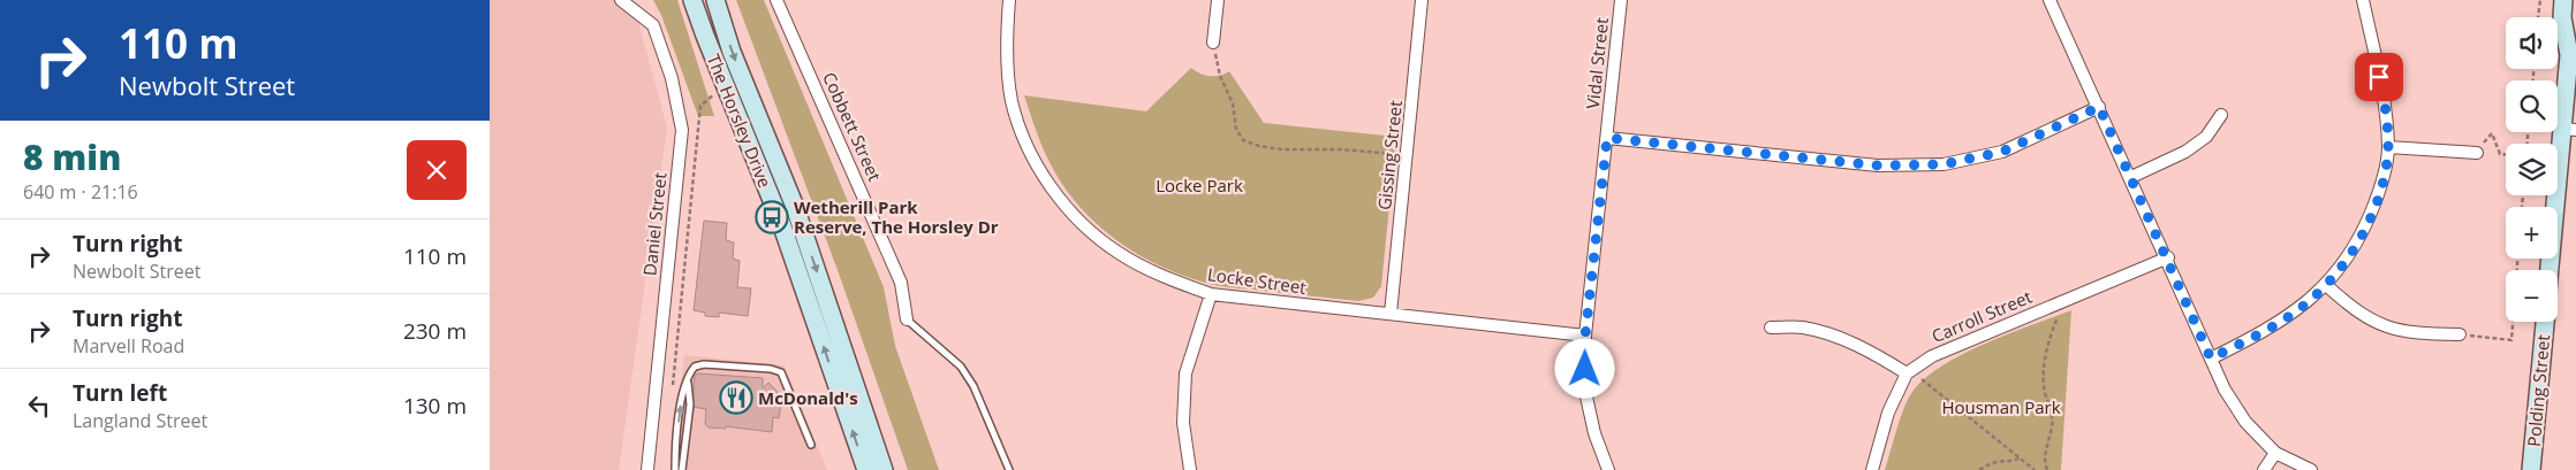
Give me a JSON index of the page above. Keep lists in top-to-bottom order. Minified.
{"streets":{"main road":["The Horsley Drive","Polding Street"],"street":["Vidal Street","Cobbett Street","Gissing Street","Daniel Street","Locke Street","Carroll Street"]},"crossings":[["Vidal Street","Locke Street"],["Gissing Street","Locke Street"]],"parks":["Locke Park","Housman Park"],"places":{"bus stop":["Wetherill Park Reserve, The Horsley Dr"],"restaurant":["McDonald's"]},"page":{"turn":["110 m","Newbolt Street"],"map_buttons":["+","−"],"heading":["8 min","640 m · 21:16"],"list":[{"name":"Turn right","note":"Newbolt Street","value":"110 m"},{"name":"Turn right","note":"Marvell Road","value":"230 m"},{"name":"Turn left","note":"Langland Street","value":"130 m"}]}}
